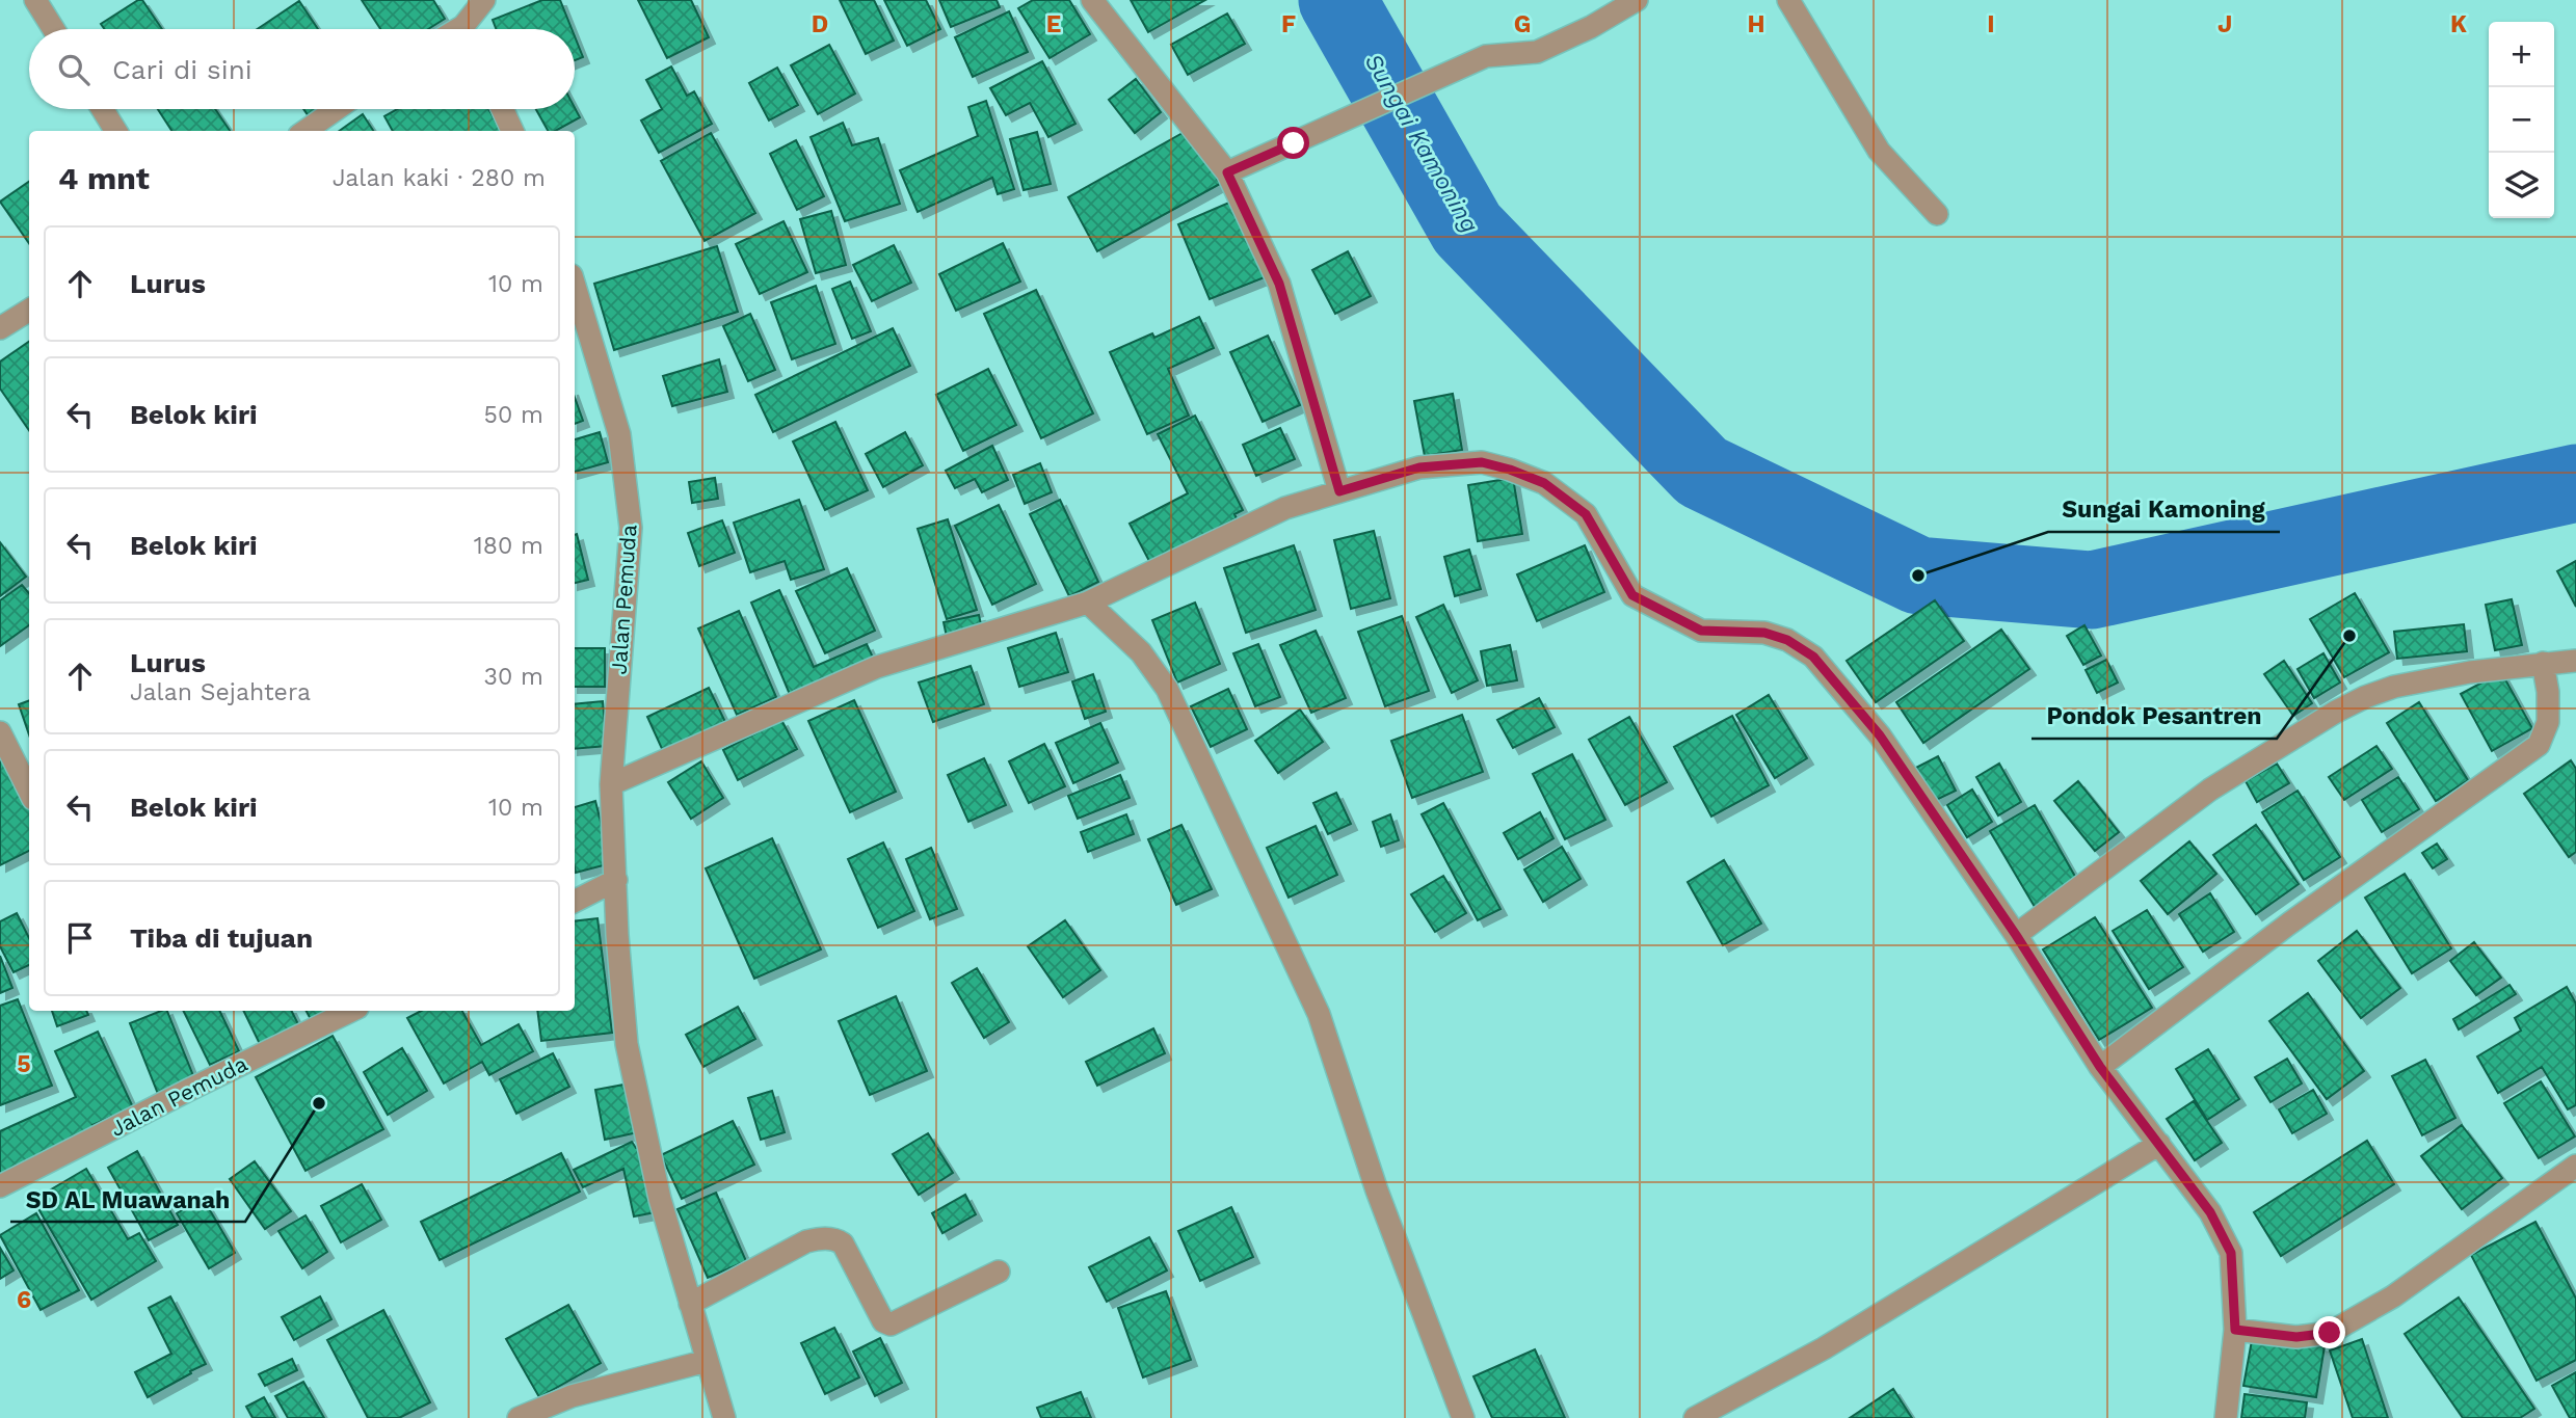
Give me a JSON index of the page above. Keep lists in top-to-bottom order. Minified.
{"streets":{"street":["Jalan Pemuda"]},"water":["Sungai Kamoning"],"places":["Sungai Kamoning","Pondok Pesantren","SD AL Muawanah"],"page":{"map_buttons":["+","−"],"search":"Cari di sini","heading":["4 mnt","Jalan kaki · 280 m"],"list":[["Lurus","10 m"],["Belok kiri","50 m"],["Belok kiri","180 m"],["Lurus","Jalan Sejahtera","30 m"],["Belok kiri","10 m"],"Tiba di tujuan"]},"grid":{"columns":["D","E","F","G","H","I","J","K"],"rows":["5","6"]}}
